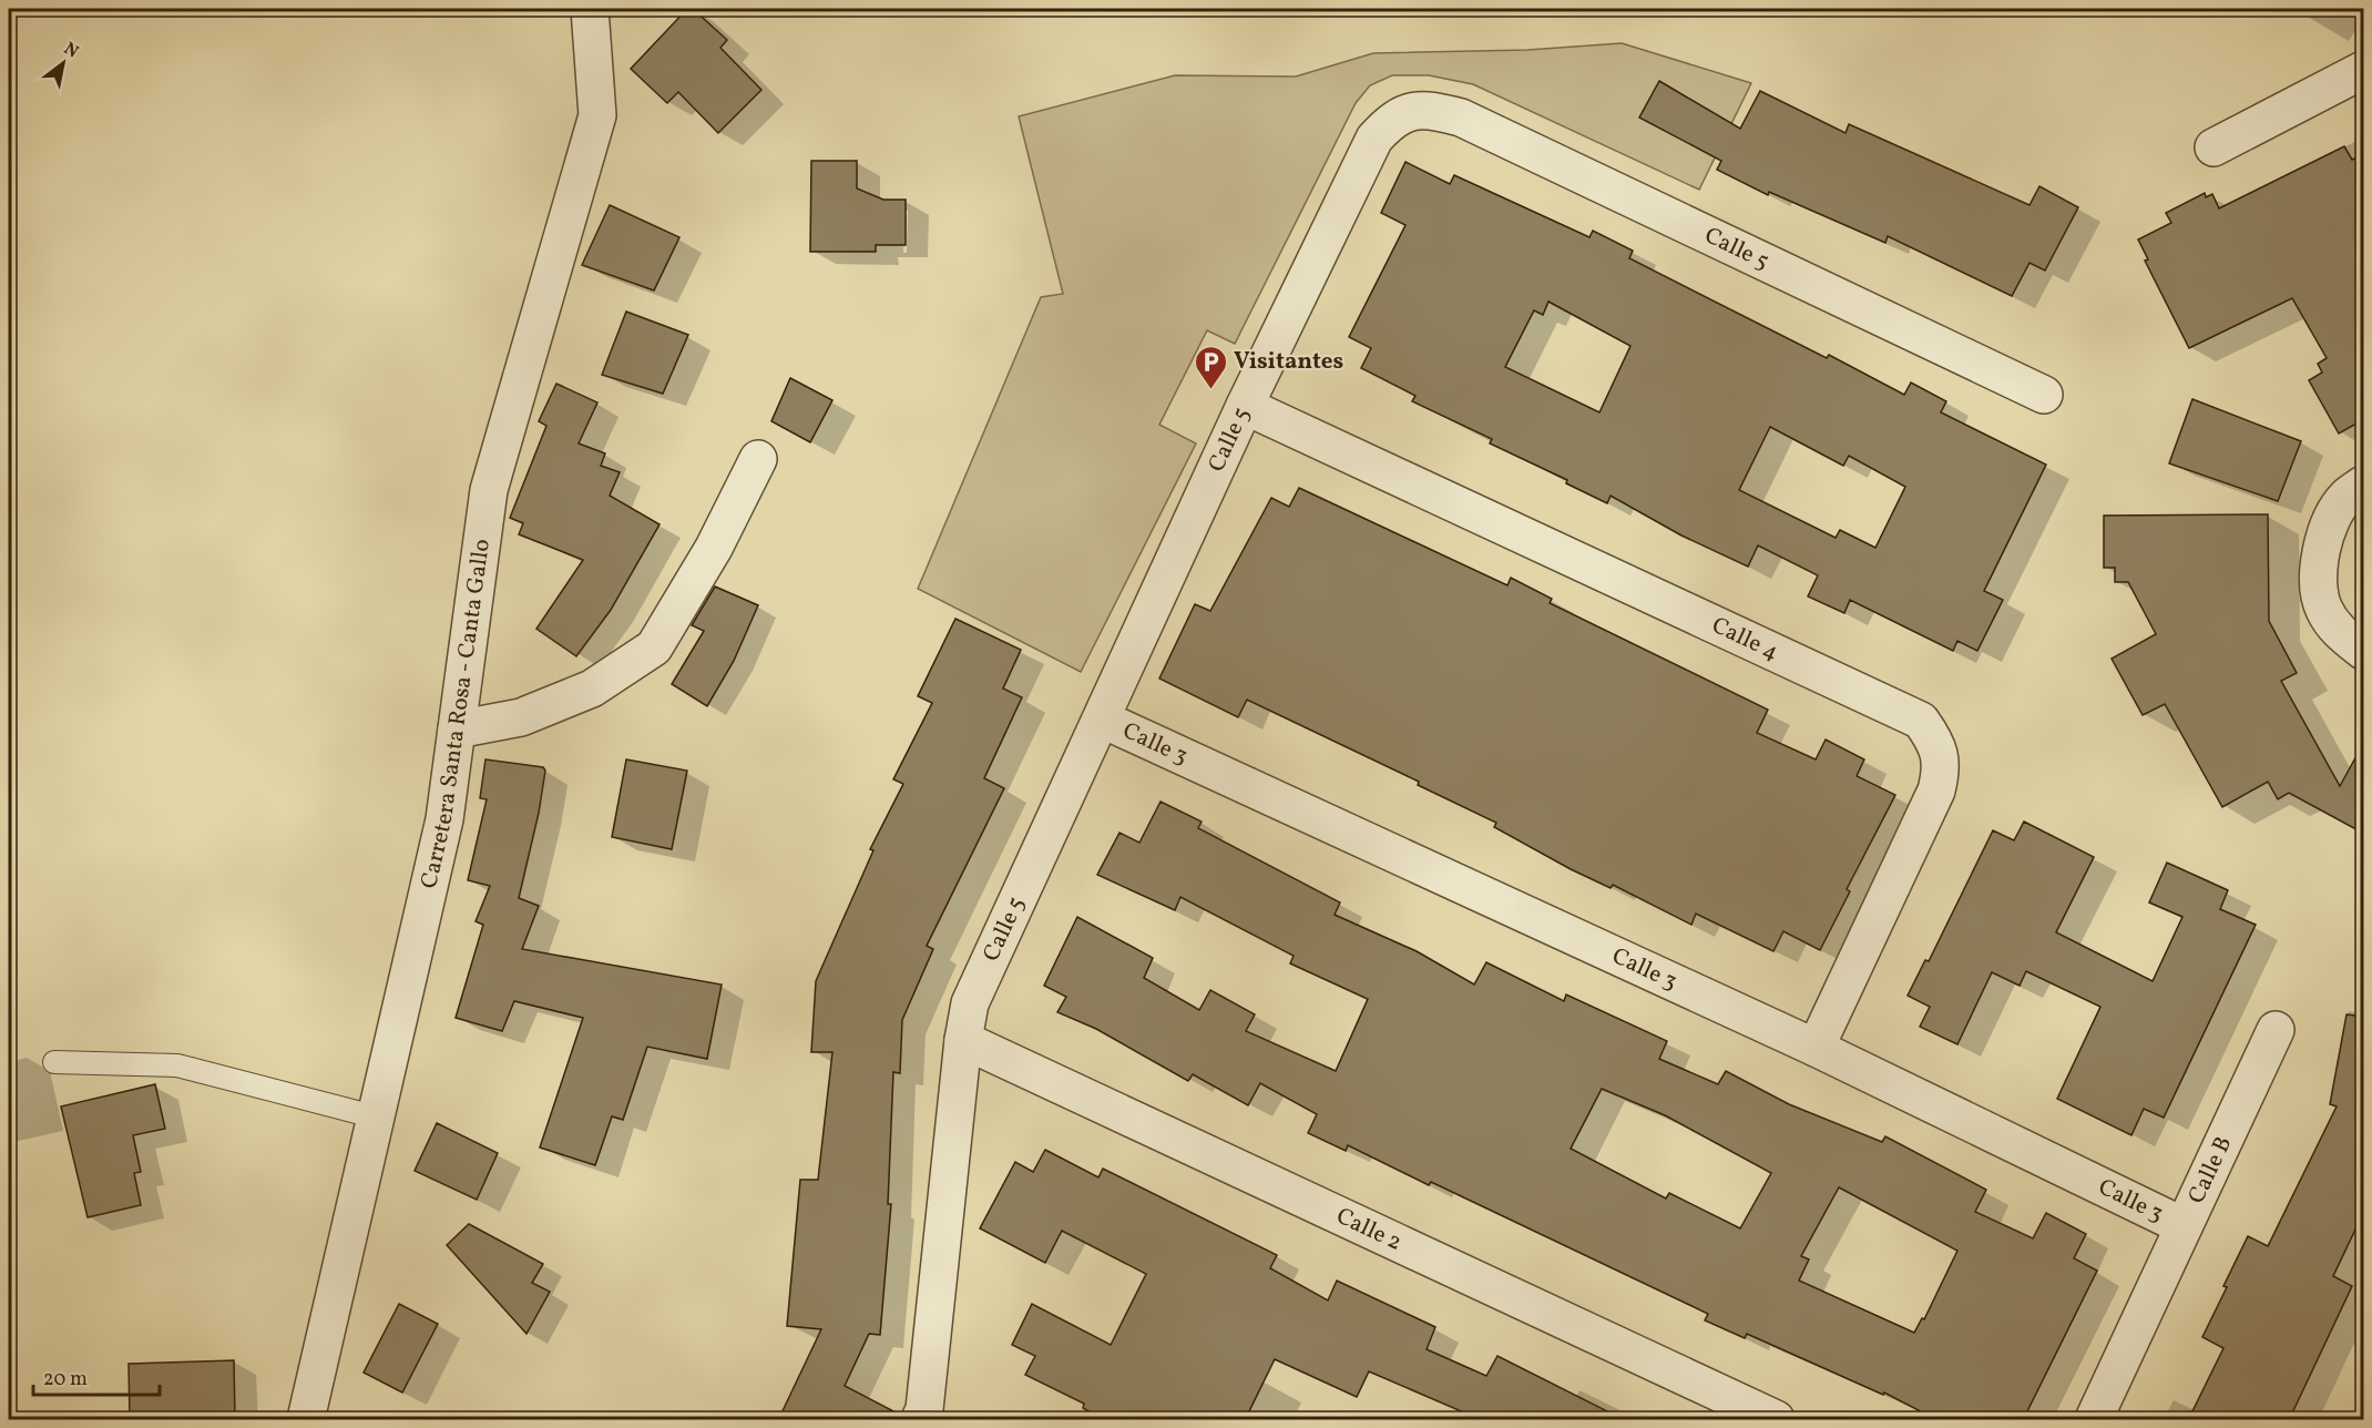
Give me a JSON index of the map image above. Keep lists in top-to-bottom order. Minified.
{"streets":{"street":["Calle 5","Calle 4","Carretera Santa Rosa - Canta Gallo","Calle 3","Calle B","Calle 2"]},"crossings":[["Calle 5","Calle 4"],["Calle 5","Calle 3"],["Calle 5","Calle 2"],["Calle 4","Calle 3"],["Calle 3","Calle B"]],"places":{"parking":["Visitantes"]},"scale_bar":"20 m","north":"top right"}
